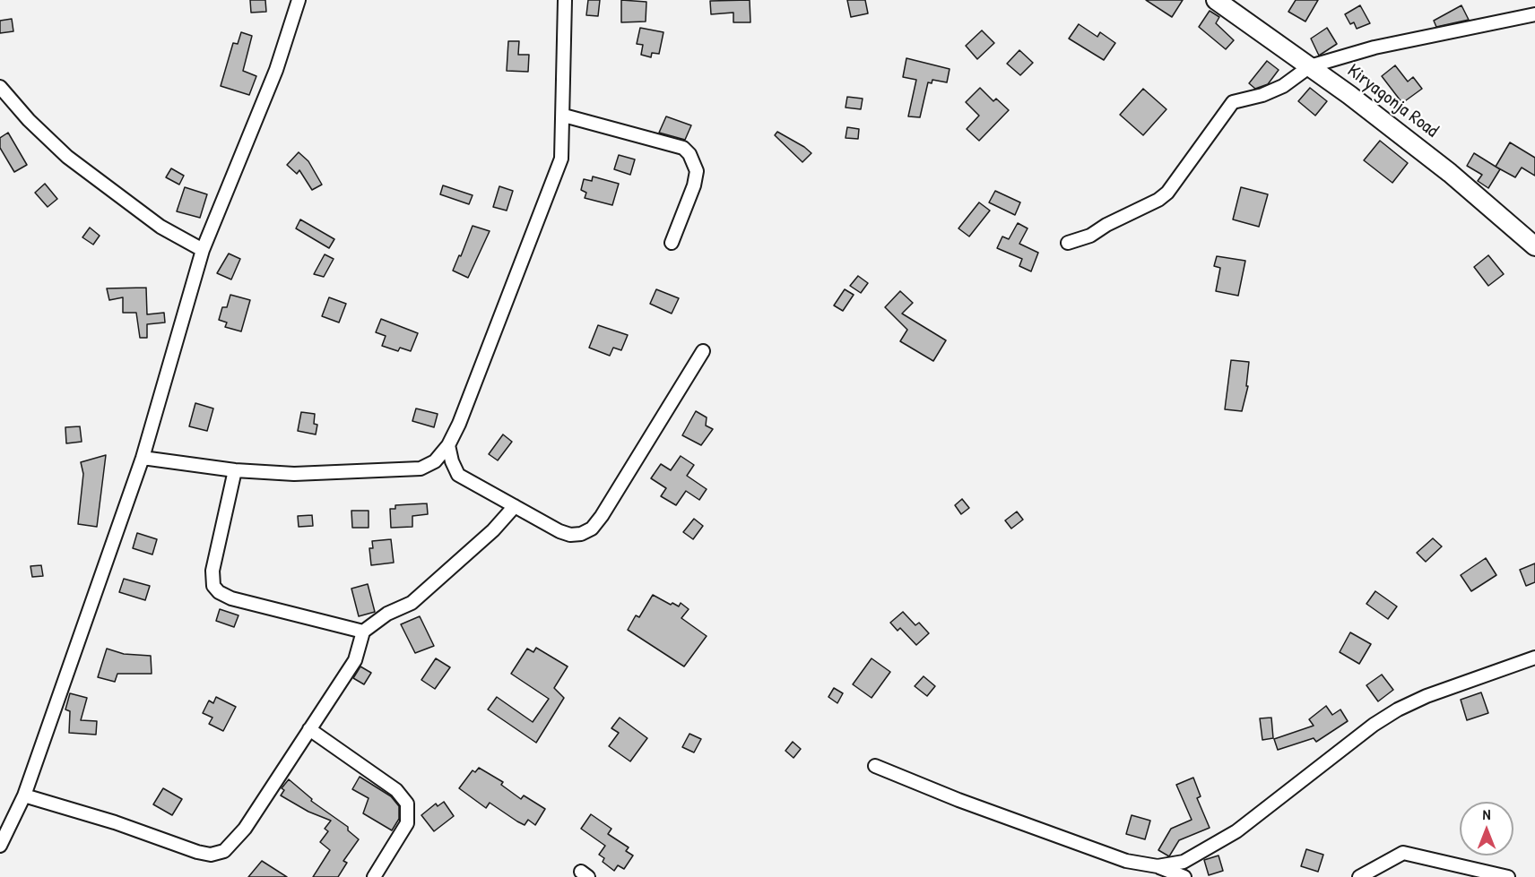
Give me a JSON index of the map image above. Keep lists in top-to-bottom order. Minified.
{"streets":{"street":["Kiryagonja Road"]},"north":"top"}
